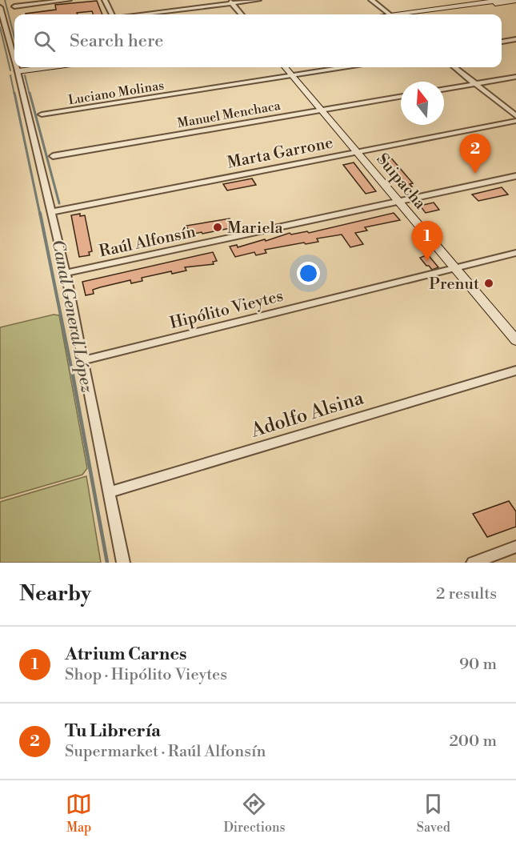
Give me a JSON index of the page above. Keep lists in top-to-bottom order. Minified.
{"streets":{"main road":["Suipacha"],"street":["Luciano Molinas","Manuel Menchaca","Marta Garrone","Raúl Alfonsín","Hipólito Vieytes","Adolfo Alsina"]},"crossings":[["Luciano Molinas","Suipacha"],["Manuel Menchaca","Suipacha"],["Marta Garrone","Suipacha"],["Suipacha","Raúl Alfonsín"],["Suipacha","Hipólito Vieytes"]],"water":["Canal General López"],"places":["Mariela","Prenut"],"north":"top","page":{"search":"Search here","pins":["2","1"],"heading":["Nearby","2 results"],"list":[{"mark":"1","name":"Atrium Carnes","note":"Shop · Hipólito Vieytes","value":"90 m"},{"mark":"2","name":"Tu Librería","note":"Supermarket · Raúl Alfonsín","value":"200 m"}],"nav":["Map","Directions","Saved"]}}
